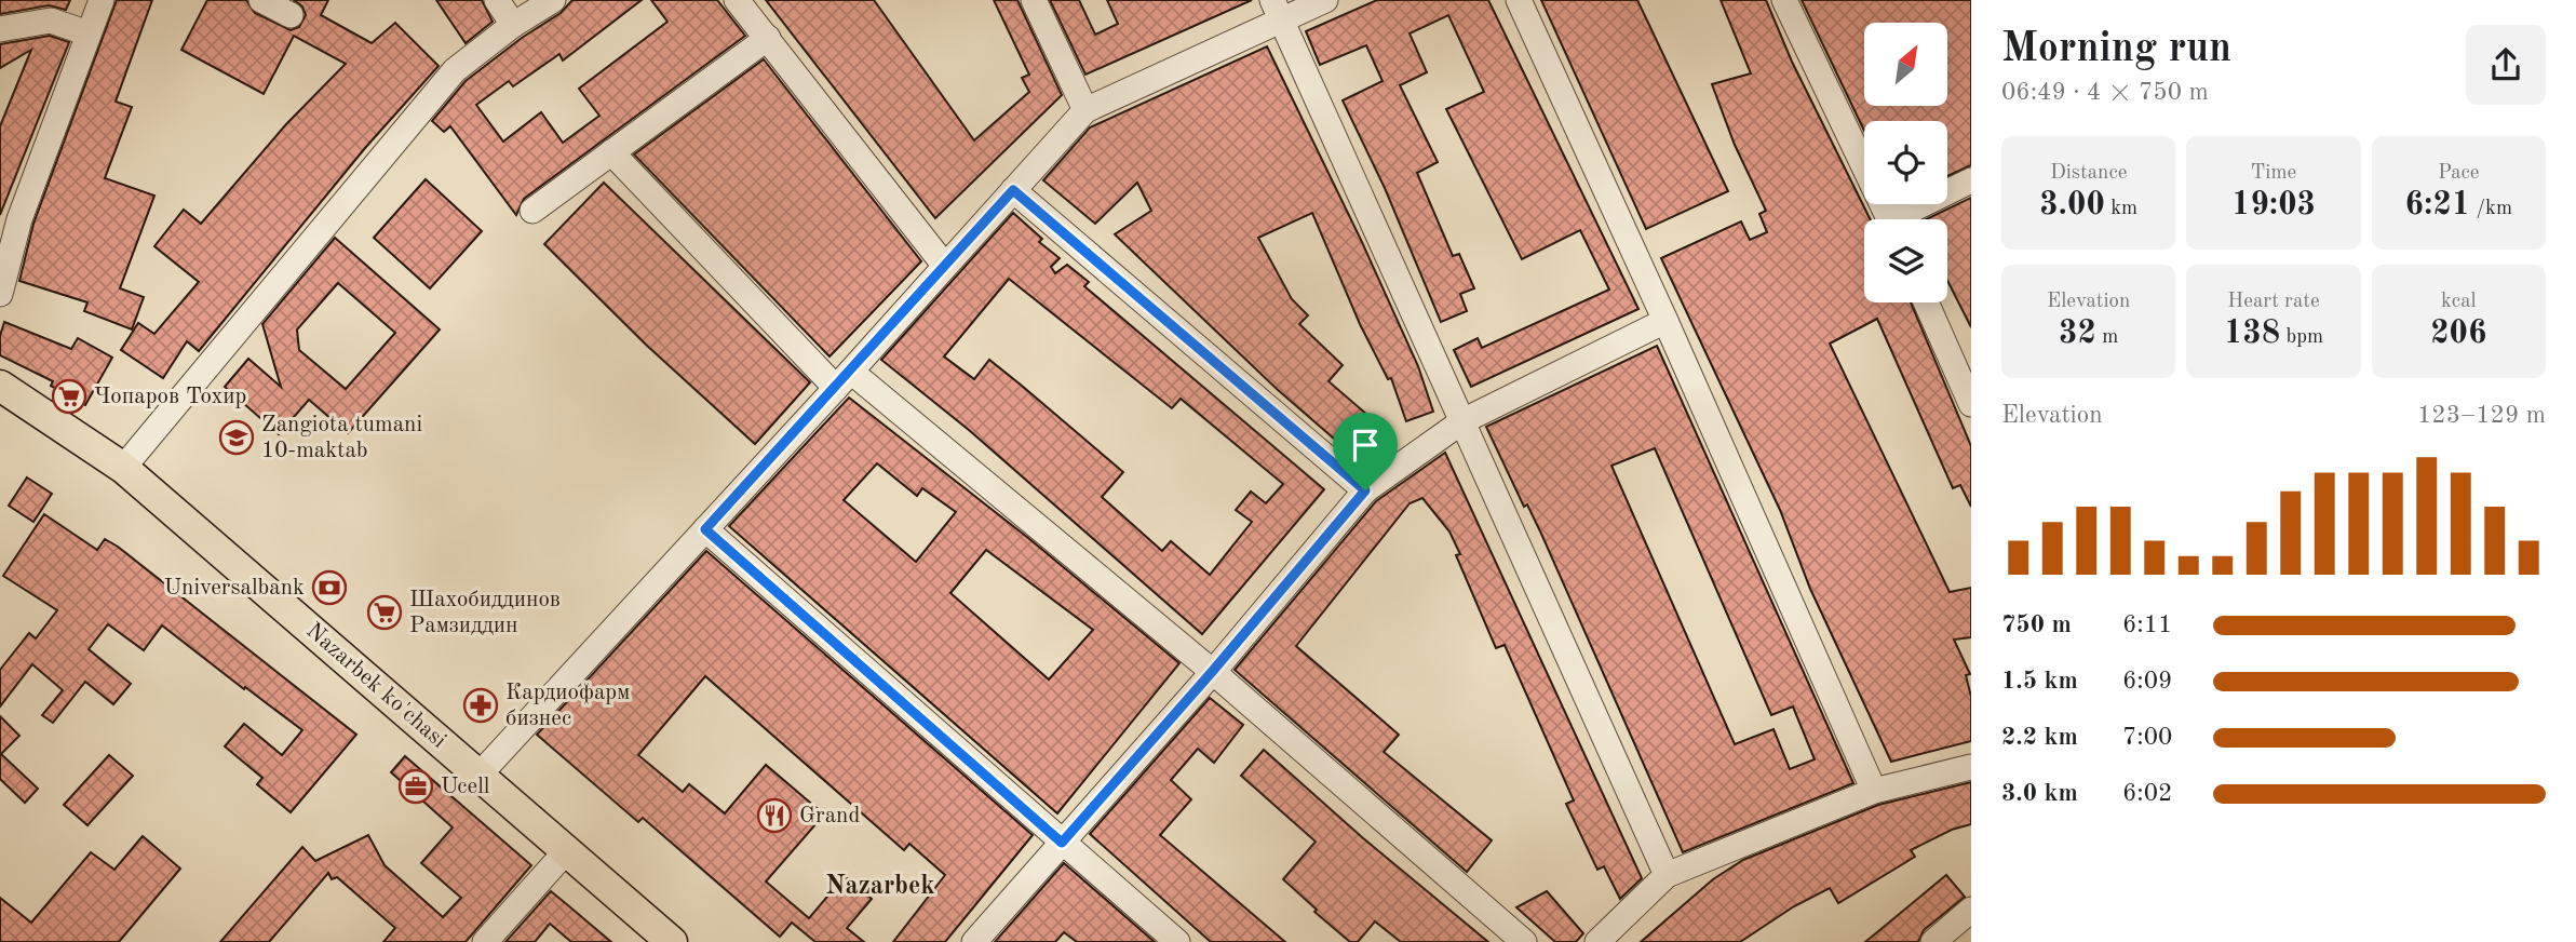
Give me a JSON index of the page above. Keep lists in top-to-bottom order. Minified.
{"streets":{"main road":["Nazarbek ko'chasi"]},"districts":["Nazarbek"],"places":{"supermarket":["Чопаров Тохир","Шахобиддинов Рамзиддин"],"school or university":["Zangiota tumani 10-maktab"],"bank":["Universalbank"],"pharmacy":["Кардиофарм бизнес"],"office":["Ucell"],"restaurant":["Grand"]},"north":"top right","page":{"heading":["Morning run","06:49 · 4 × 750 m"],"stats":[["Distance","3.00 km"],["Time","19:03"],["Pace","6:21 /km"],["Elevation","32 m"],["Heart rate","138 bpm"],["kcal","206"]],"chart":["Elevation","123–129 m"],"list":[{"name":"750 m","note":"6:11"},{"name":"1.5 km","note":"6:09"},{"name":"2.2 km","note":"7:00"},{"name":"3.0 km","note":"6:02"}]}}
